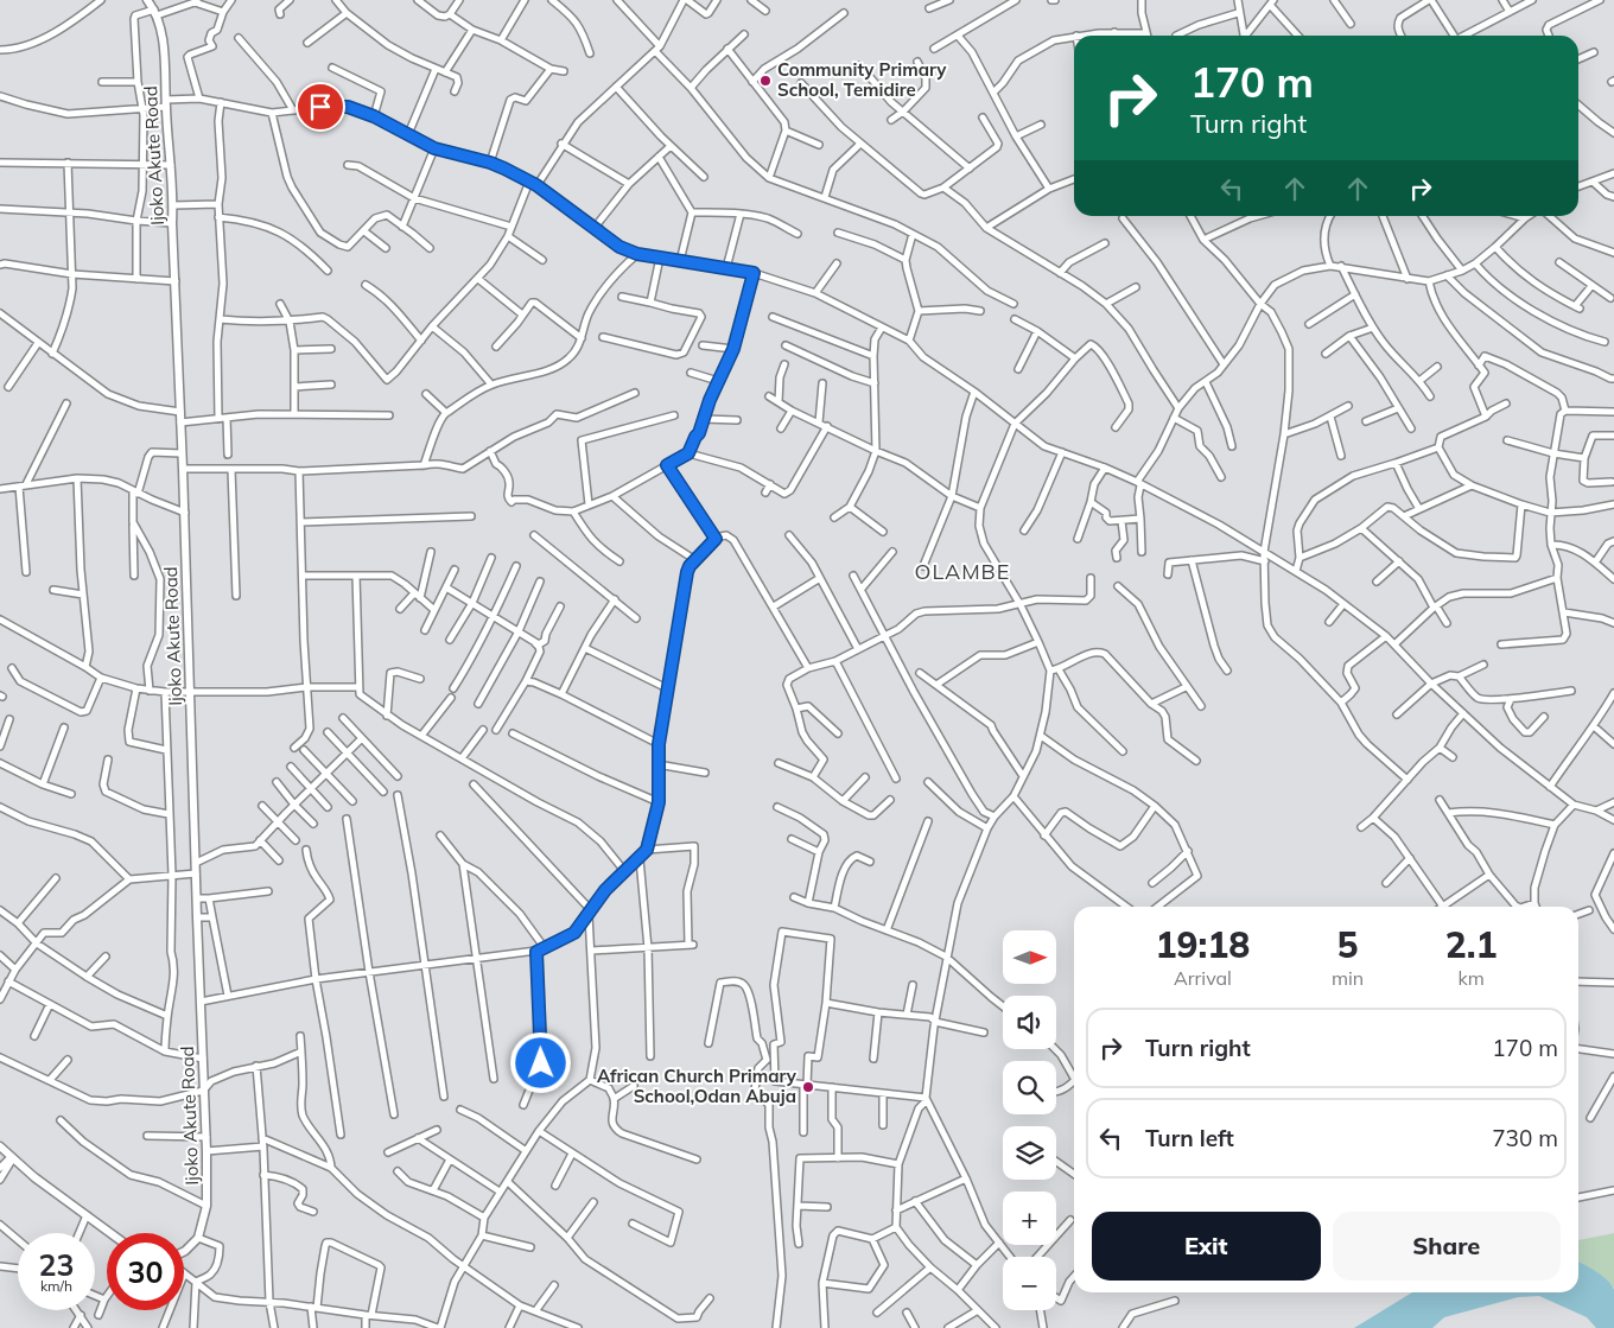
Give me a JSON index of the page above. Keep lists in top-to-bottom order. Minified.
{"streets":{"main road":["Ijoko Akute Road"]},"districts":["OLAMBE"],"places":["Community Primary School, Temidire","African Church Primary School,Odan Abuja"],"north":"right","page":{"turn":["170 m","Turn right"],"eta":["19:18","Arrival","5","min","2.1","km"],"map_buttons":["+","−"],"list":[{"name":"Turn right","value":"170 m"},{"name":"Turn left","value":"730 m"}],"buttons":["Exit","Share"],"speed":"23 km/h","limit":"30"}}
